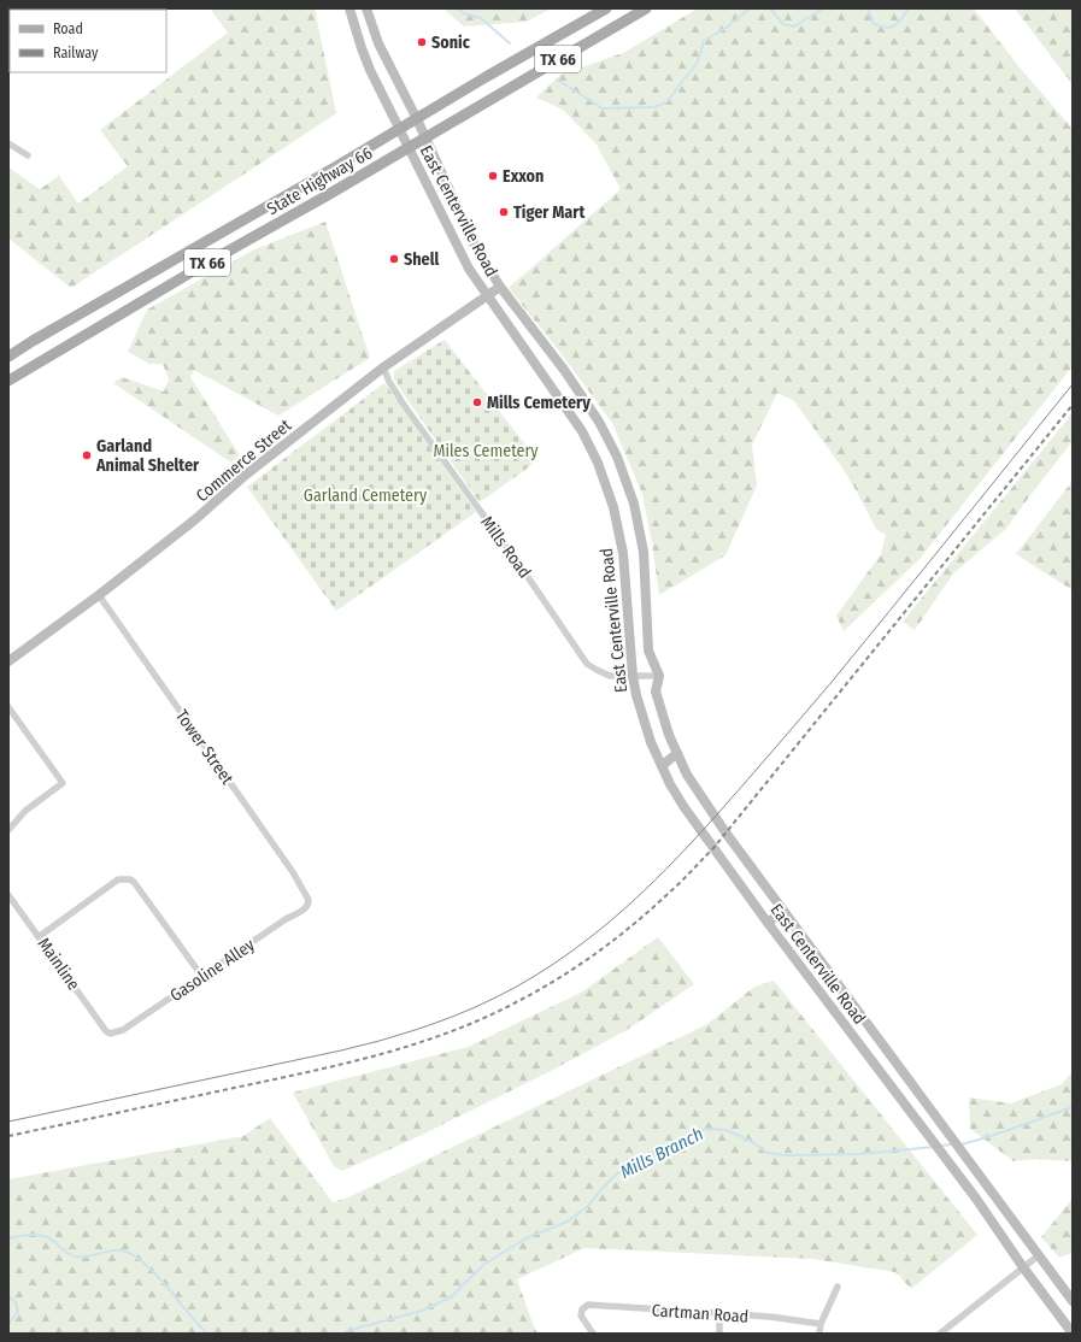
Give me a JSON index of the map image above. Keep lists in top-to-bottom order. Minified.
{"streets":{"main road":["TX 66","State Highway 66","East Centerville Road","Commerce Street"],"street":["Mills Road","Tower Street","Mainline","Gasoline Alley","Cartman Road"]},"crossings":[["State Highway 66","East Centerville Road"],["East Centerville Road","Commerce Street"],["East Centerville Road","Mills Road"],["Commerce Street","Mills Road"],["Commerce Street","Tower Street"],["Tower Street","Gasoline Alley"],["Mainline","Gasoline Alley"]],"water":["Mills Branch"],"parks":["Miles Cemetery","Garland Cemetery"],"places":["Sonic","Exxon","Tiger Mart","Shell","Mills Cemetery","Garland Animal Shelter"],"legend":["Road","Railway"]}
